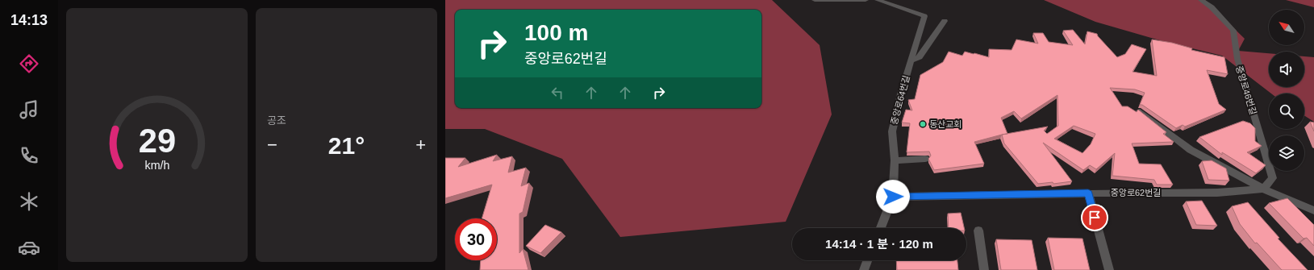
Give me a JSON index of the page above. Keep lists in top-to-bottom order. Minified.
{"streets":{"street":["중앙로46번길","중앙로64번길","중앙로62번길"]},"crossings":[["중앙로46번길","중앙로62번길"],["중앙로64번길","중앙로62번길"]],"places":["동산교회"],"north":"top left","page":{"tabs":"14:13","tile":"공조","turn":["100 m","중앙로62번길"],"heat":["−","21°","+"],"limit":"30","trip":"14:14 · 1 분 · 120 m","gauge":["29","km/h"]}}
